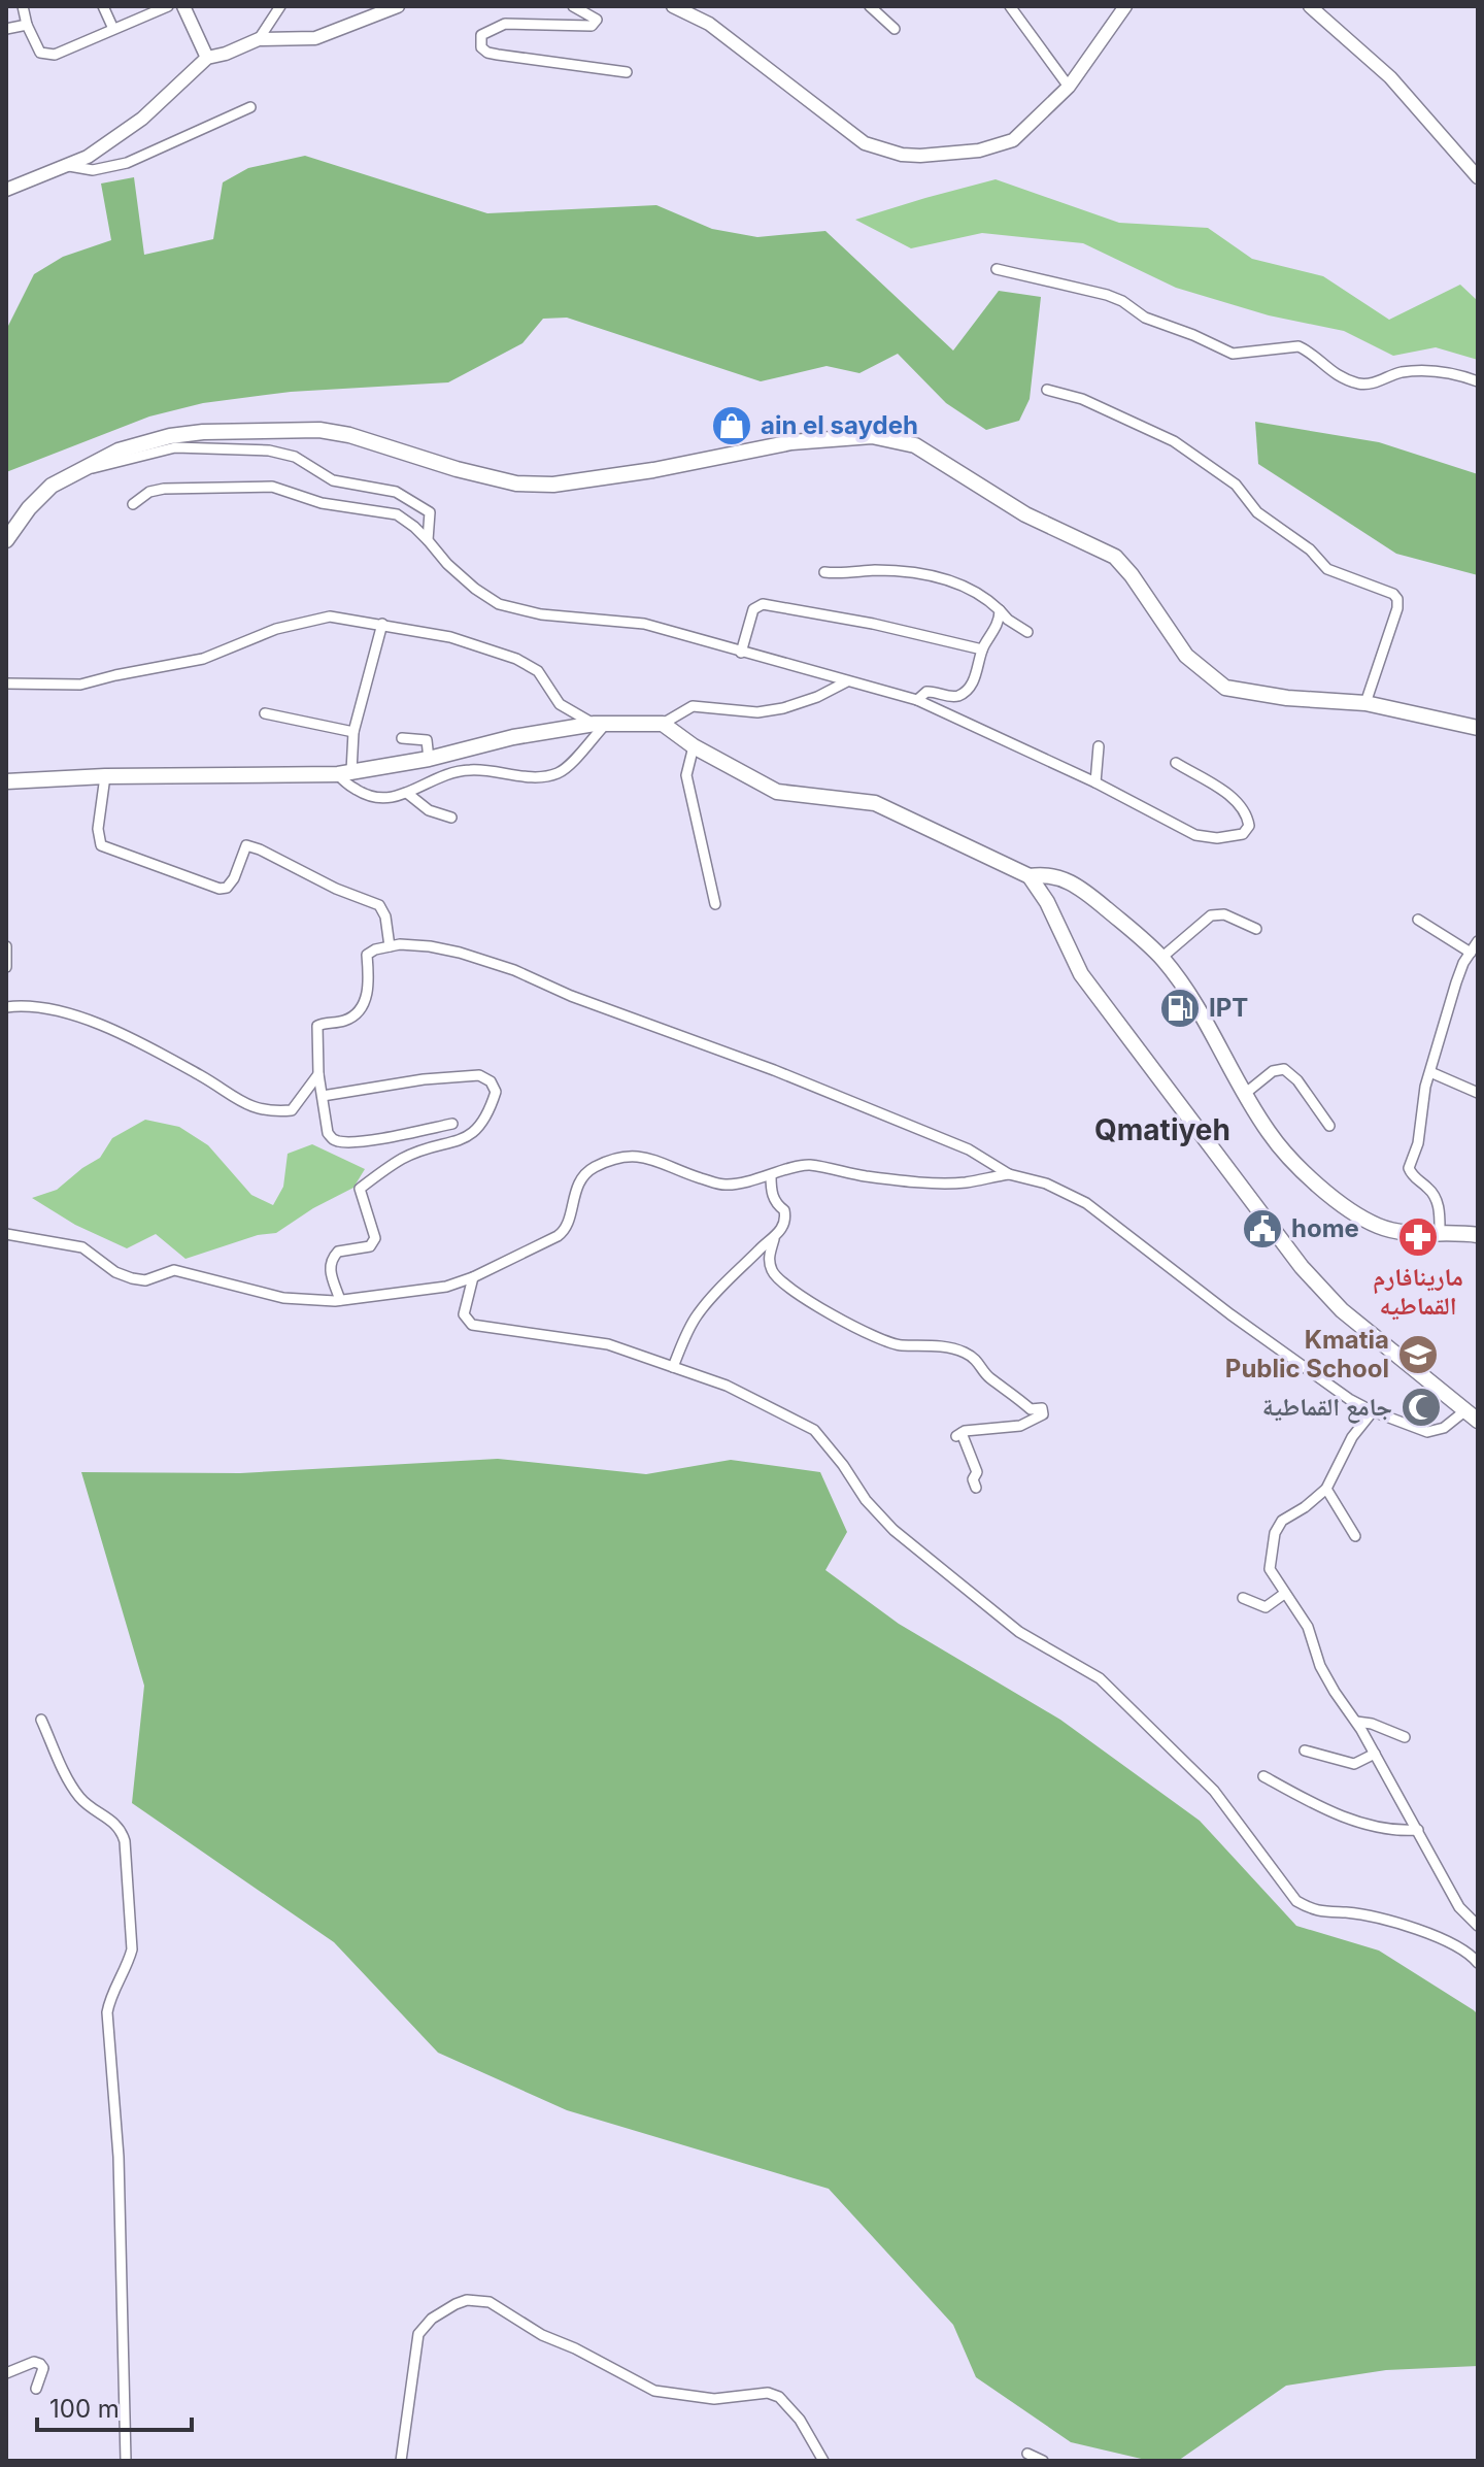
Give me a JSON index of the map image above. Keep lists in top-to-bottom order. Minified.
{"districts":["Qmatiyeh"],"places":{"shop":["ain el saydeh"],"fuel station":["IPT"],"public building":["home"],"pharmacy":["مارينافارم القماطيه"],"school or university":["Kmatia Public School"],"mosque":["جامع القماطية"]},"scale_bar":"100 m"}
